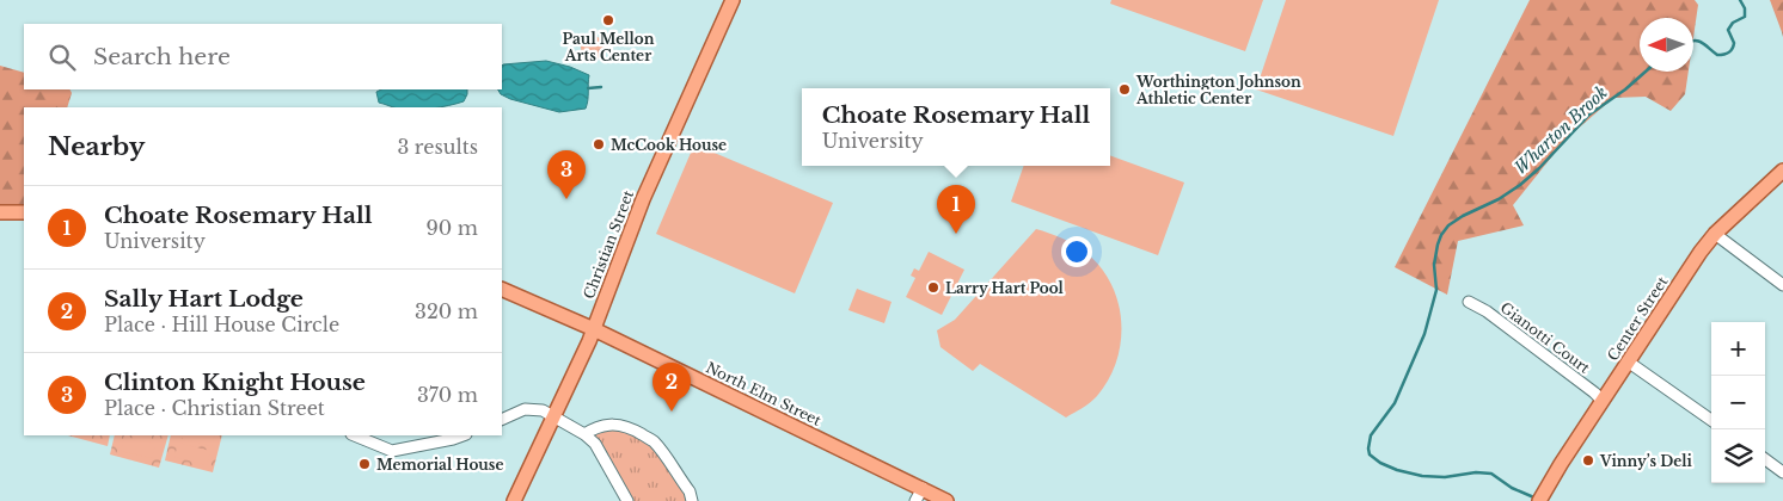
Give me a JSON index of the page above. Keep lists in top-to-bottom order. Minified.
{"streets":{"main road":["Christian Street","Center Street","North Elm Street"],"street":["Gianotti Court"]},"crossings":[["Christian Street","North Elm Street"],["Center Street","Gianotti Court"]],"water":["Wharton Brook"],"places":["Paul Mellon Arts Center","Worthington Johnson Athletic Center","McCook House","Larry Hart Pool","Vinny’s Deli","Memorial House"],"north":"left","page":{"search":"Search here","popup":["Choate Rosemary Hall","University"],"heading":["Nearby","3 results"],"pins":["3","1","2"],"list":[{"mark":"1","name":"Choate Rosemary Hall","note":"University","value":"90 m"},{"mark":"2","name":"Sally Hart Lodge","note":"Place · Hill House Circle","value":"320 m"},{"mark":"3","name":"Clinton Knight House","note":"Place · Christian Street","value":"370 m"}],"map_buttons":["+","−"]}}
